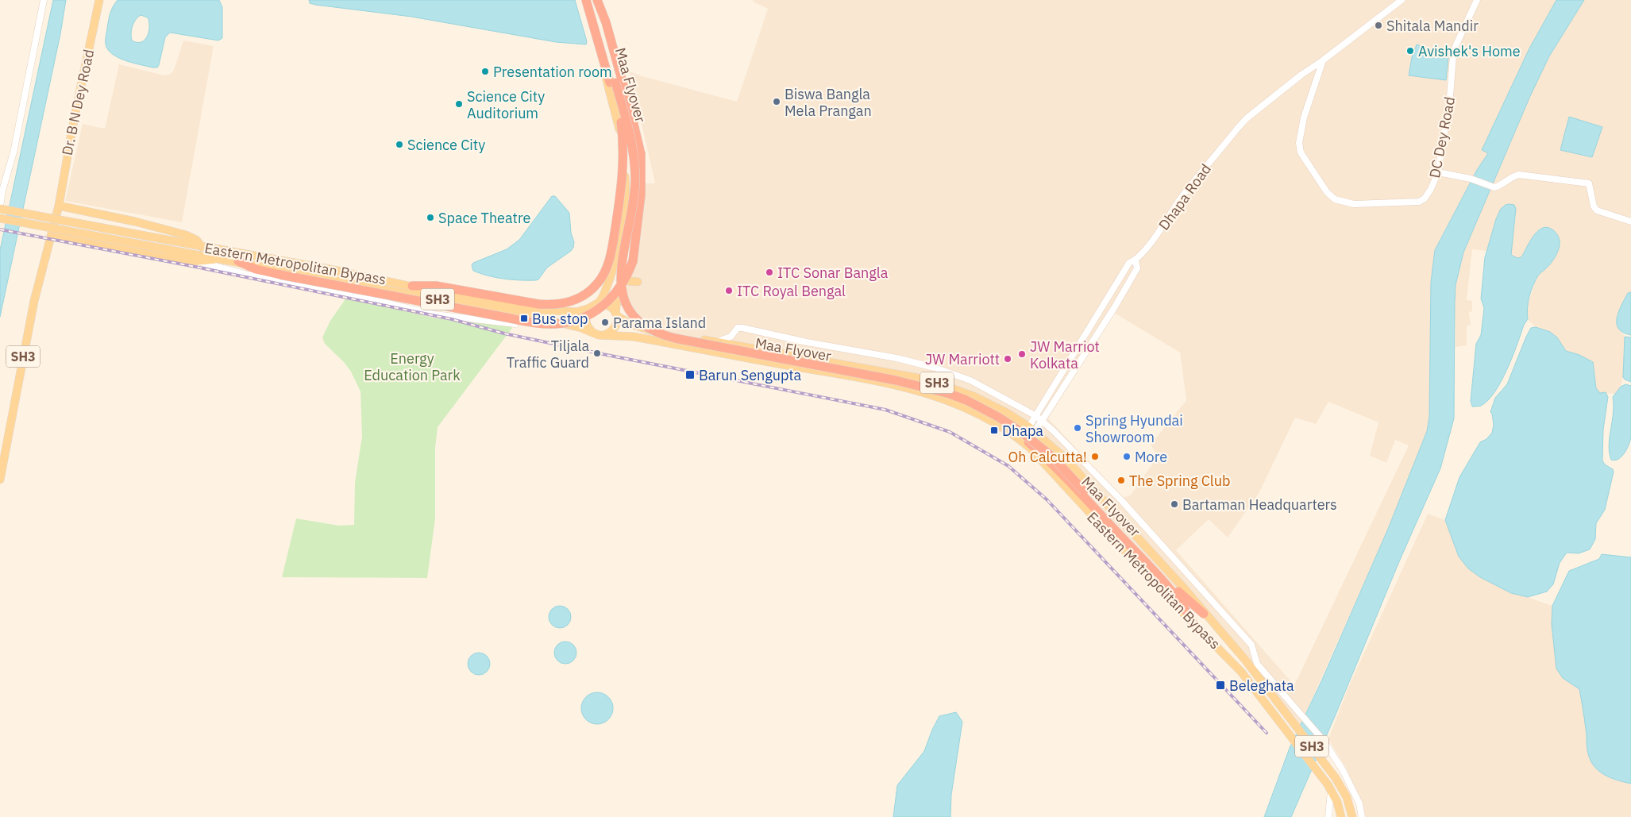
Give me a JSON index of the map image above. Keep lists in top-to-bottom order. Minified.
{"streets":{"highway":["Maa Flyover"],"main road":["Dr. B N Dey Road","Eastern Metropolitan Bypass","SH3"],"street":["DC Dey Road","Dhapa Road"]},"crossings":[["Maa Flyover","Eastern Metropolitan Bypass"],["Dr. B N Dey Road","SH3"],["DC Dey Road","Dhapa Road"],["Dhapa Road","Eastern Metropolitan Bypass"],["Dhapa Road","SH3"],["Eastern Metropolitan Bypass","SH3"]],"parks":["Energy Education Park"],"places":{"other":["Shitala Mandir","Avishek's Home","Presentation room","Biswa Bangla Mela Prangan","Science City Auditorium","Science City","Space Theatre","ITC Sonar Bangla","ITC Royal Bengal","Parama Island","Tiljala Traffic Guard","JW Marriot Kolkata","JW Marriott","Spring Hyundai Showroom","Oh Calcutta!","More","The Spring Club","Bartaman Headquarters"],"transit":["Bus stop","Barun Sengupta","Dhapa","Beleghata"]}}
